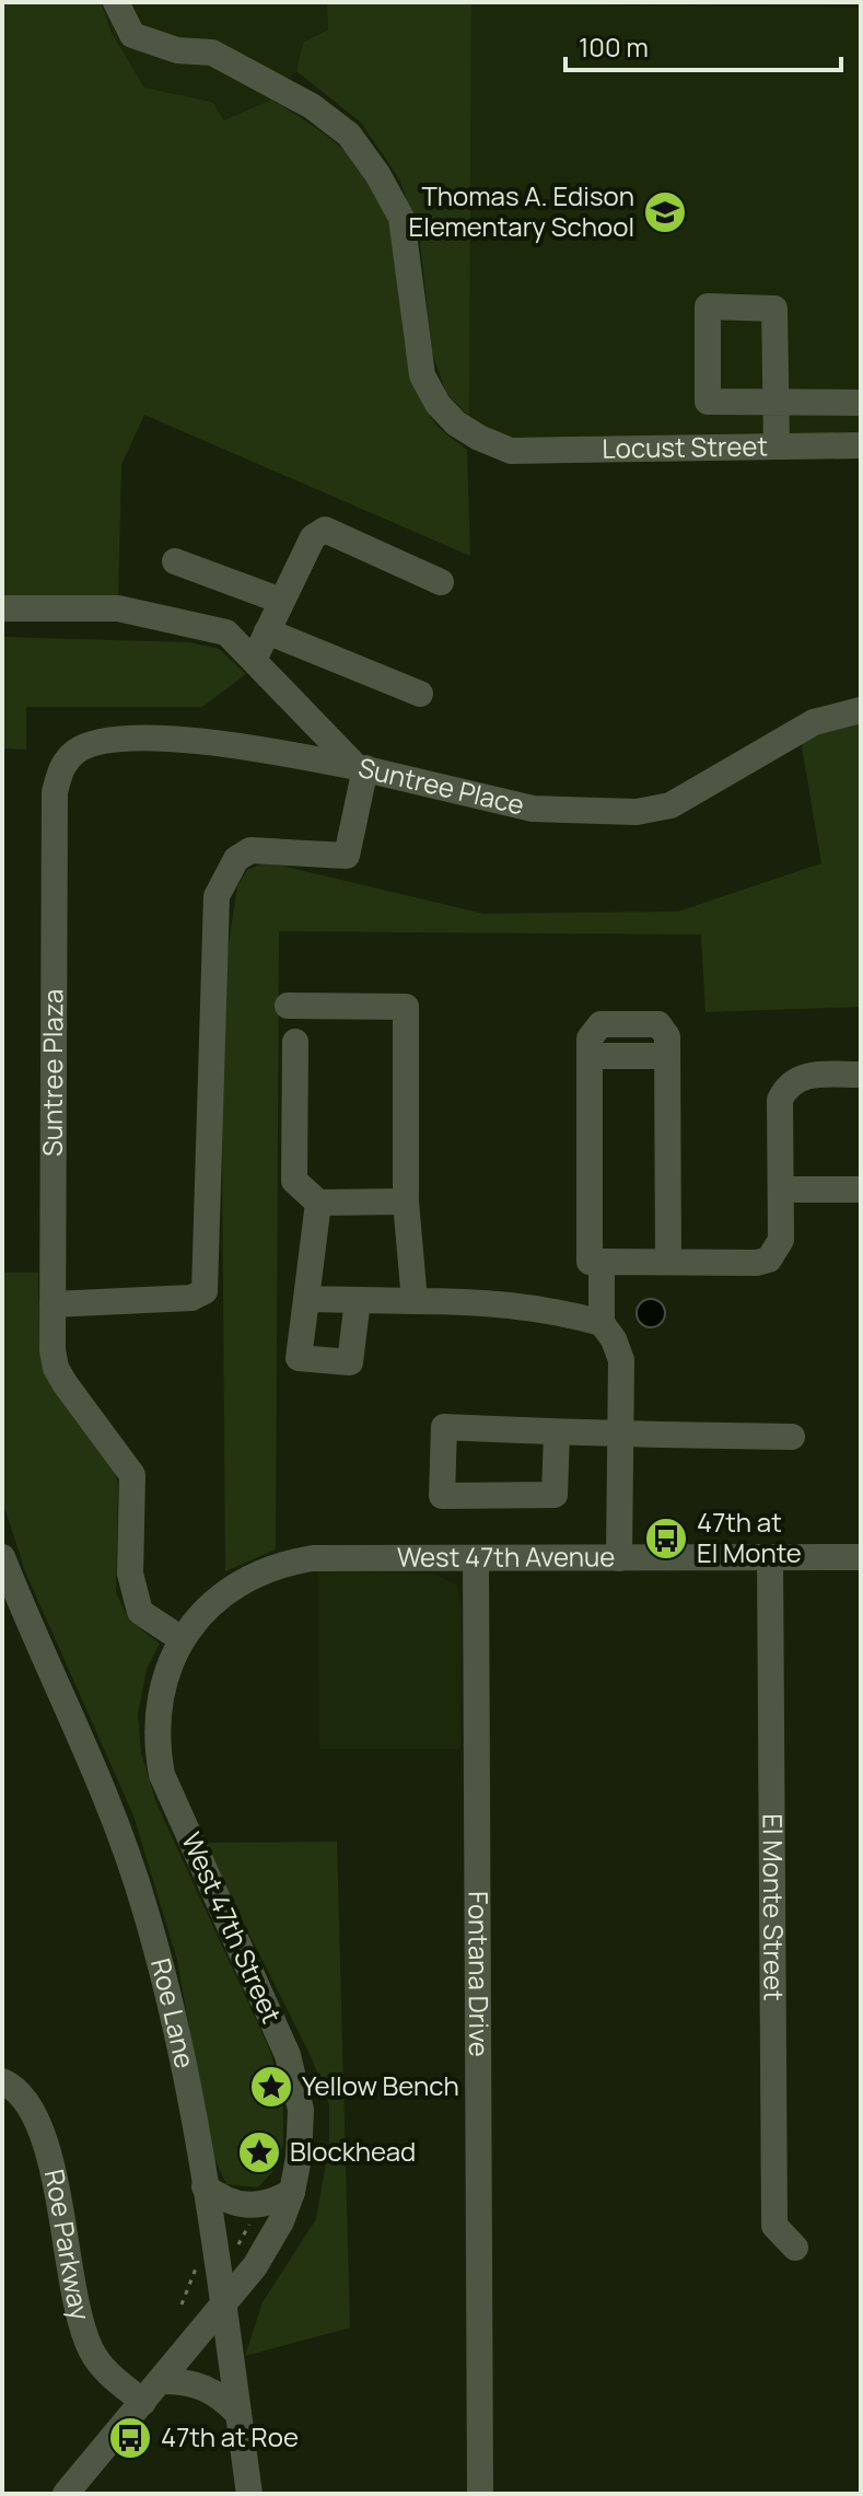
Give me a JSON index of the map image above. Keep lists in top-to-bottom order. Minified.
{"streets":{"street":["Locust Street","Suntree Place","Suntree Plaza","West 47th Avenue","El Monte Street","West 47th Street","Fontana Drive","Roe Lane","Roe Parkway"]},"crossings":[["Suntree Place","Suntree Plaza"],["Suntree Plaza","West 47th Avenue"],["Suntree Plaza","West 47th Street"],["West 47th Avenue","El Monte Street"],["West 47th Avenue","West 47th Street"],["West 47th Avenue","Fontana Drive"],["West 47th Street","Roe Lane"],["West 47th Street","Roe Parkway"]],"places":{"school or university":["Thomas A. Edison Elementary School"],"bus stop":["47th at El Monte","47th at Roe"],"place":["Yellow Bench","Blockhead"]},"scale_bar":"100 m"}
